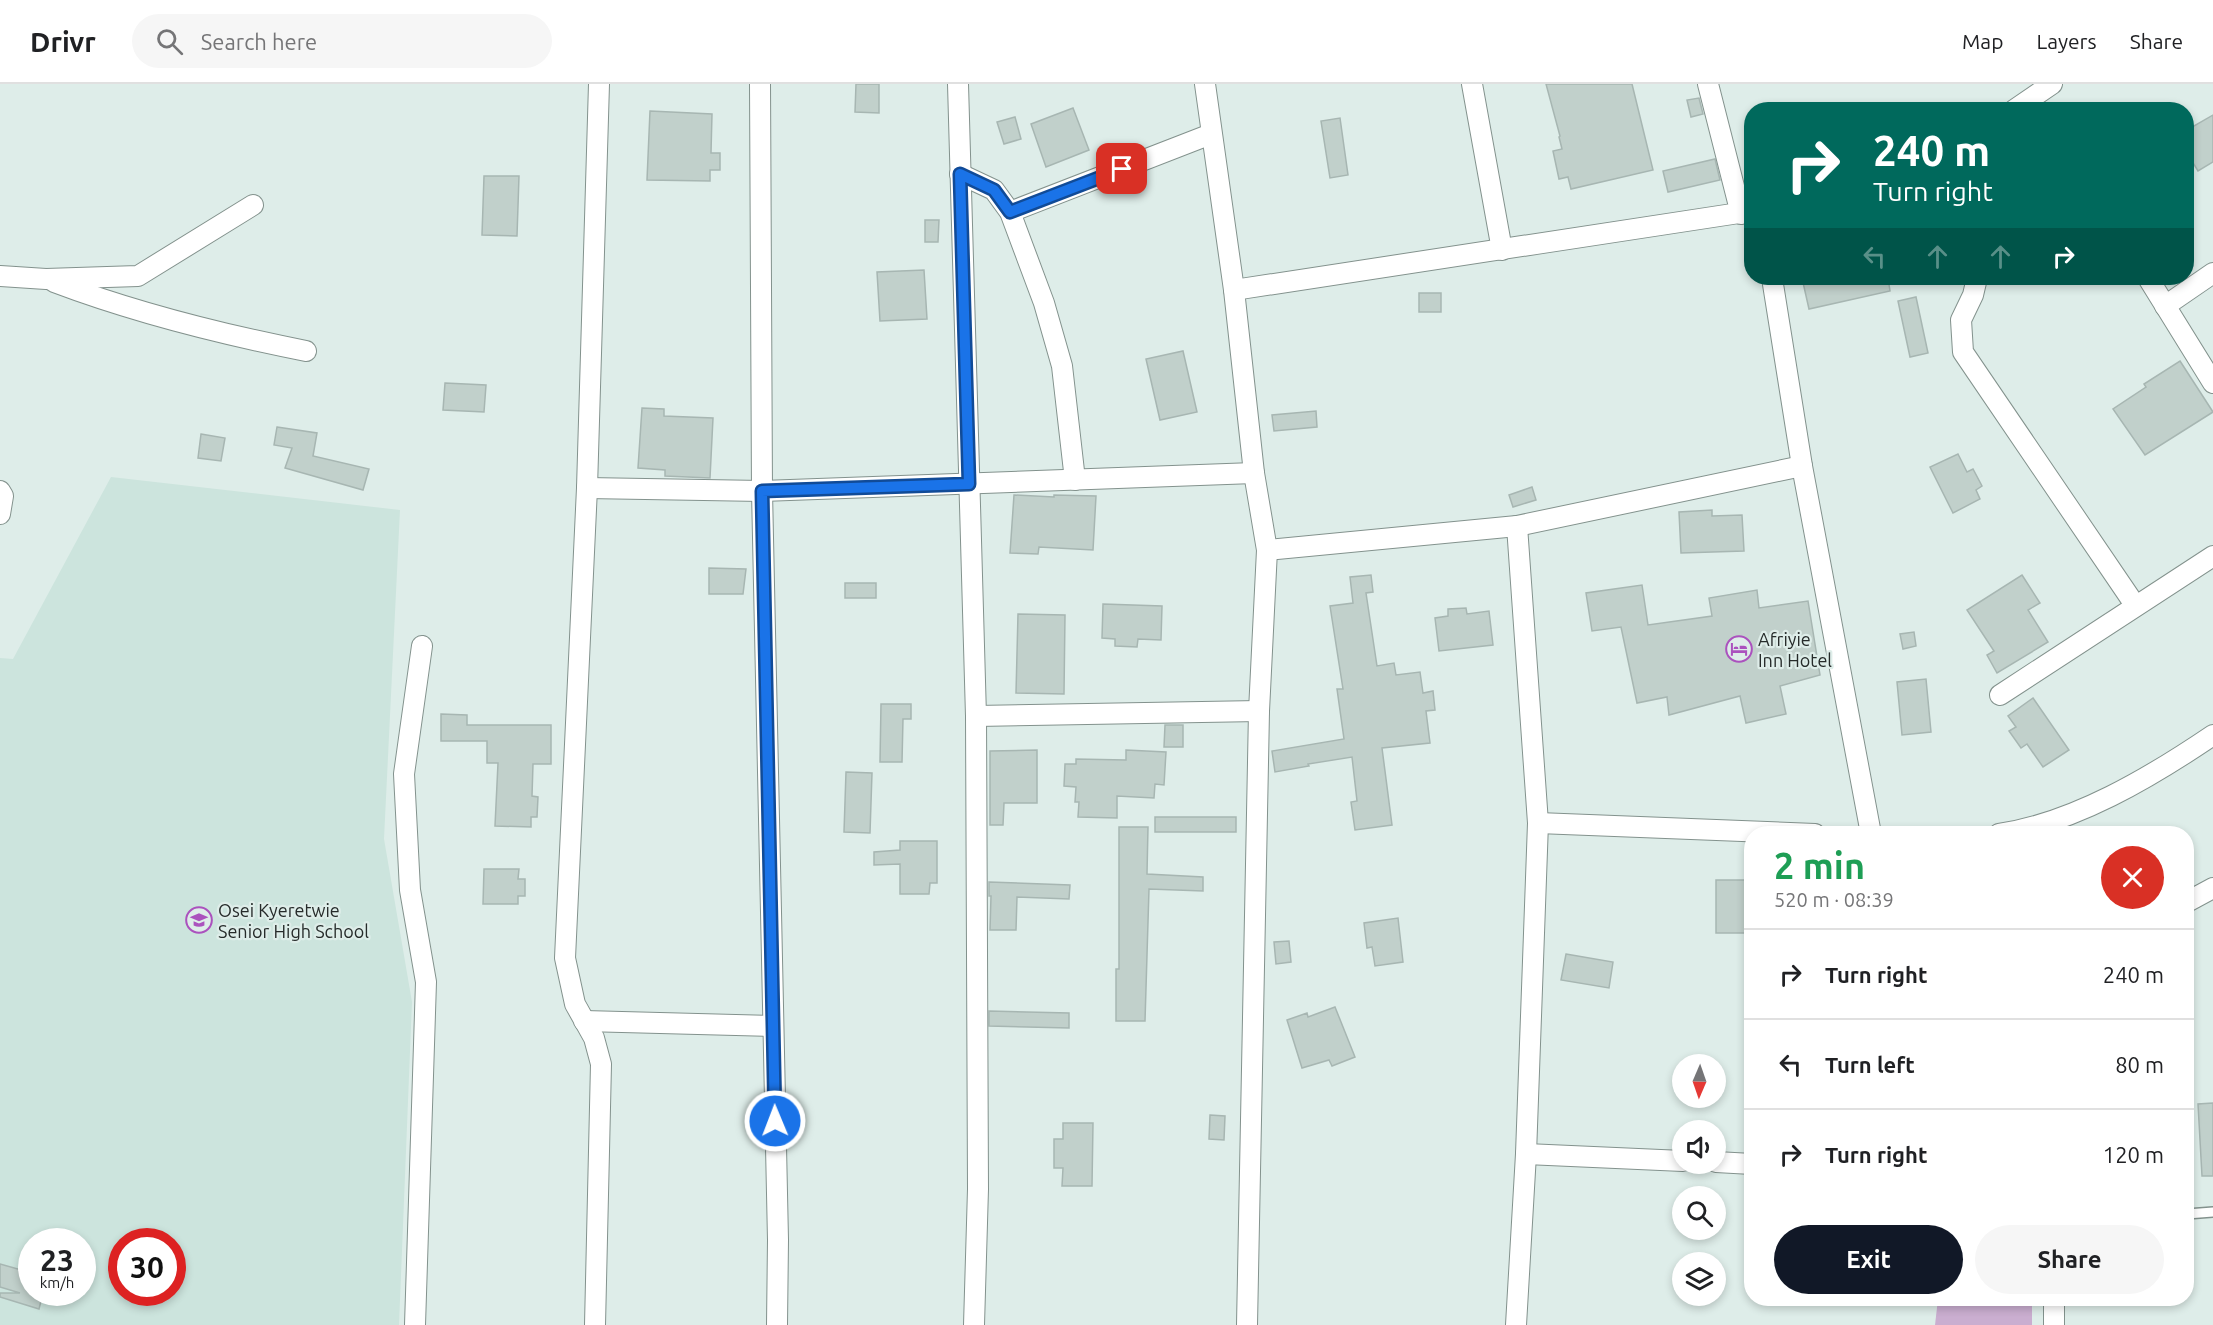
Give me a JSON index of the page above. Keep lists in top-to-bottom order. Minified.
{"places":{"hotel":["Afriyie Inn Hotel"],"school or university":["Osei Kyeretwie Senior High School"]},"north":"bottom","page":{"header":"Drivr","search":"Search here","nav":["Map","Layers","Share"],"turn":["240 m","Turn right"],"heading":["2 min","520 m · 08:39"],"list":[{"name":"Turn right","value":"240 m"},{"name":"Turn left","value":"80 m"},{"name":"Turn right","value":"120 m"}],"buttons":["Exit","Share"],"speed":"23 km/h","limit":"30"}}
